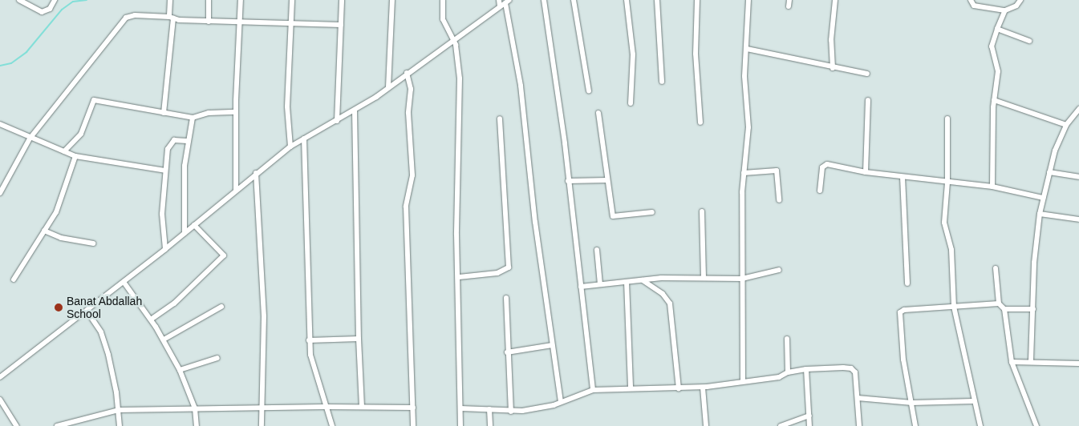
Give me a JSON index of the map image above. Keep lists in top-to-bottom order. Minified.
{"places":["Banat Abdallah School"]}
